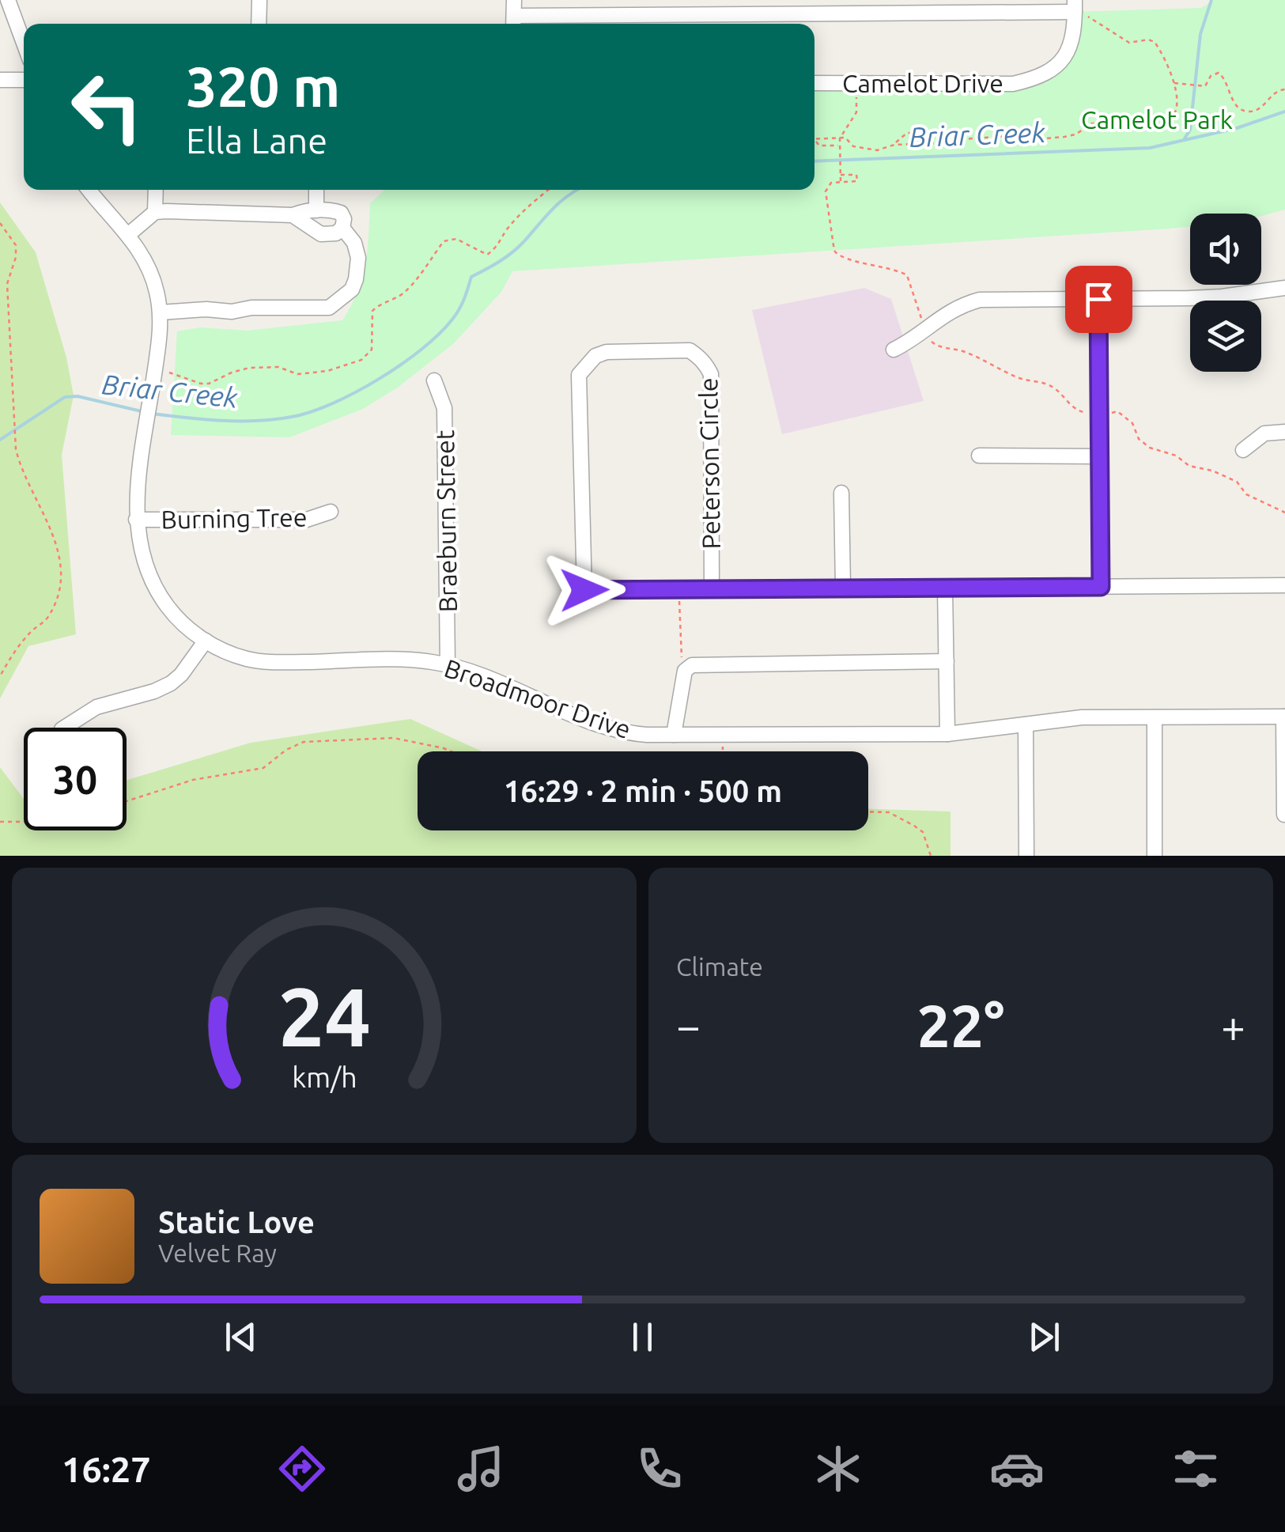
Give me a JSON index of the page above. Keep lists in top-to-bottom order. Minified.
{"streets":{"street":["Camelot Drive","Peterson Circle","Burning Tree","Braeburn Street","Broadmoor Drive"]},"crossings":[["Burning Tree","Broadmoor Drive"],["Braeburn Street","Broadmoor Drive"]],"water":["Briar Creek"],"parks":["Camelot Park"],"page":{"turn":["320 m","Ella Lane"],"limit":"30","trip":"16:29 · 2 min · 500 m","tile":"Climate","heat":["−","22°","+"],"song":["Static Love","Velvet Ray"],"tabs":"16:27","gauge":["24","km/h"]}}
